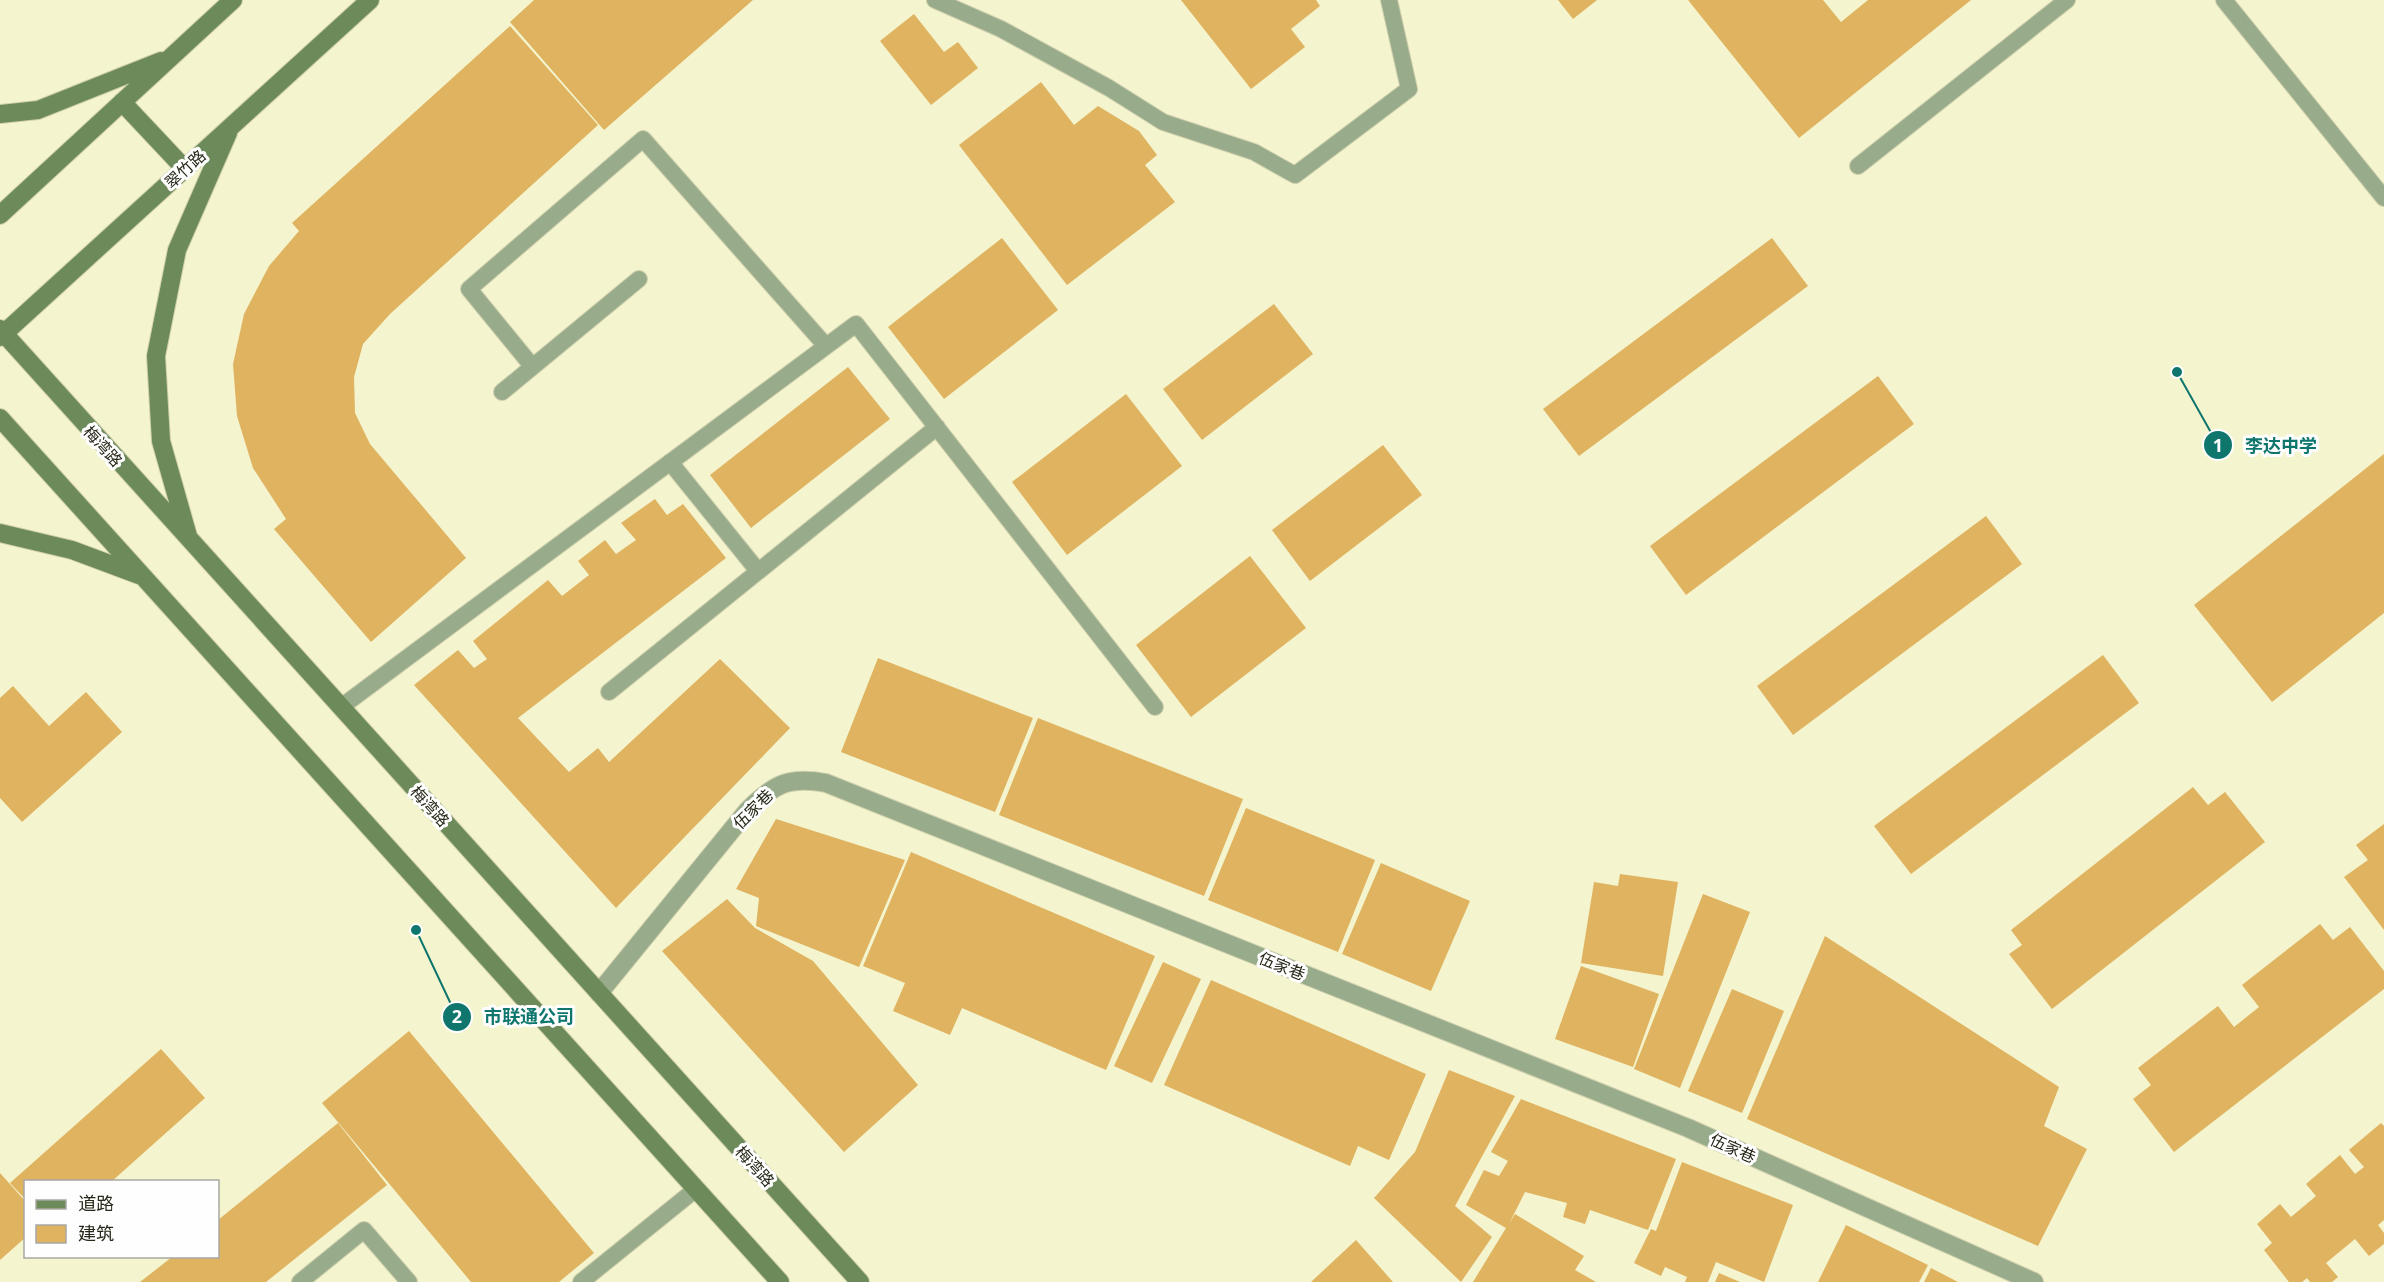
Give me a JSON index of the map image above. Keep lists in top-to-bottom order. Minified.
{"streets":{"street":["翠竹路","梅湾路","伍家巷"]},"crossings":[["翠竹路","梅湾路"],["梅湾路","伍家巷"]],"places":["李达中学","市联通公司"],"legend":["道路","建筑"]}
